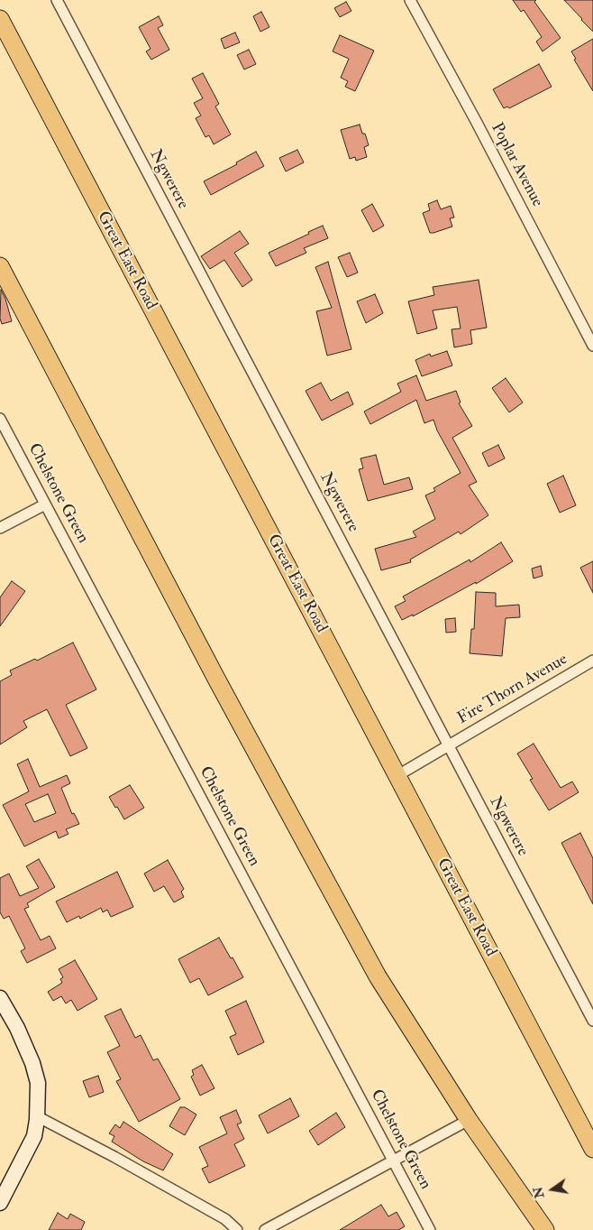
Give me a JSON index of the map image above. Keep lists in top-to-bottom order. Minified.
{"streets":{"main road":["Great East Road"],"street":["Poplar Avenue","Ngwerere","Chelstone Green","Fire Thorn Avenue"]},"crossings":[["Ngwerere","Fire Thorn Avenue"],["Great East Road","Fire Thorn Avenue"]],"north":"left"}
